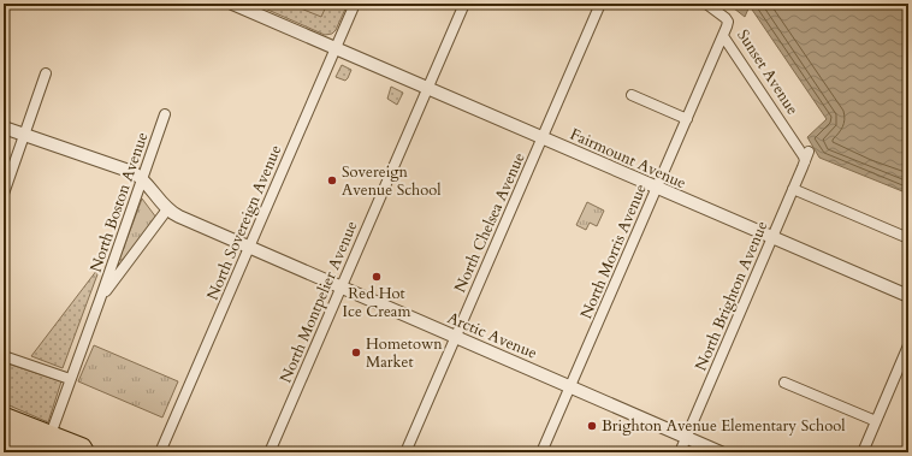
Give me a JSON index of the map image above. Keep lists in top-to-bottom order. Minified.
{"streets":{"street":["Sunset Avenue","Fairmount Avenue","North Boston Avenue","North Sovereign Avenue","North Chelsea Avenue","North Morris Avenue","North Brighton Avenue","North Montpelier Avenue","Arctic Avenue"]},"crossings":[["Sunset Avenue","North Morris Avenue"],["Sunset Avenue","North Brighton Avenue"],["Fairmount Avenue","North Sovereign Avenue"],["Fairmount Avenue","North Chelsea Avenue"],["Fairmount Avenue","North Morris Avenue"],["Fairmount Avenue","North Brighton Avenue"],["Fairmount Avenue","North Montpelier Avenue"],["North Boston Avenue","Arctic Avenue"],["North Sovereign Avenue","Arctic Avenue"],["North Chelsea Avenue","Arctic Avenue"],["North Morris Avenue","Arctic Avenue"],["North Brighton Avenue","Arctic Avenue"],["North Montpelier Avenue","Arctic Avenue"]],"places":["Sovereign Avenue School","Red Hot Ice Cream","Hometown Market","Brighton Avenue Elementary School"]}
